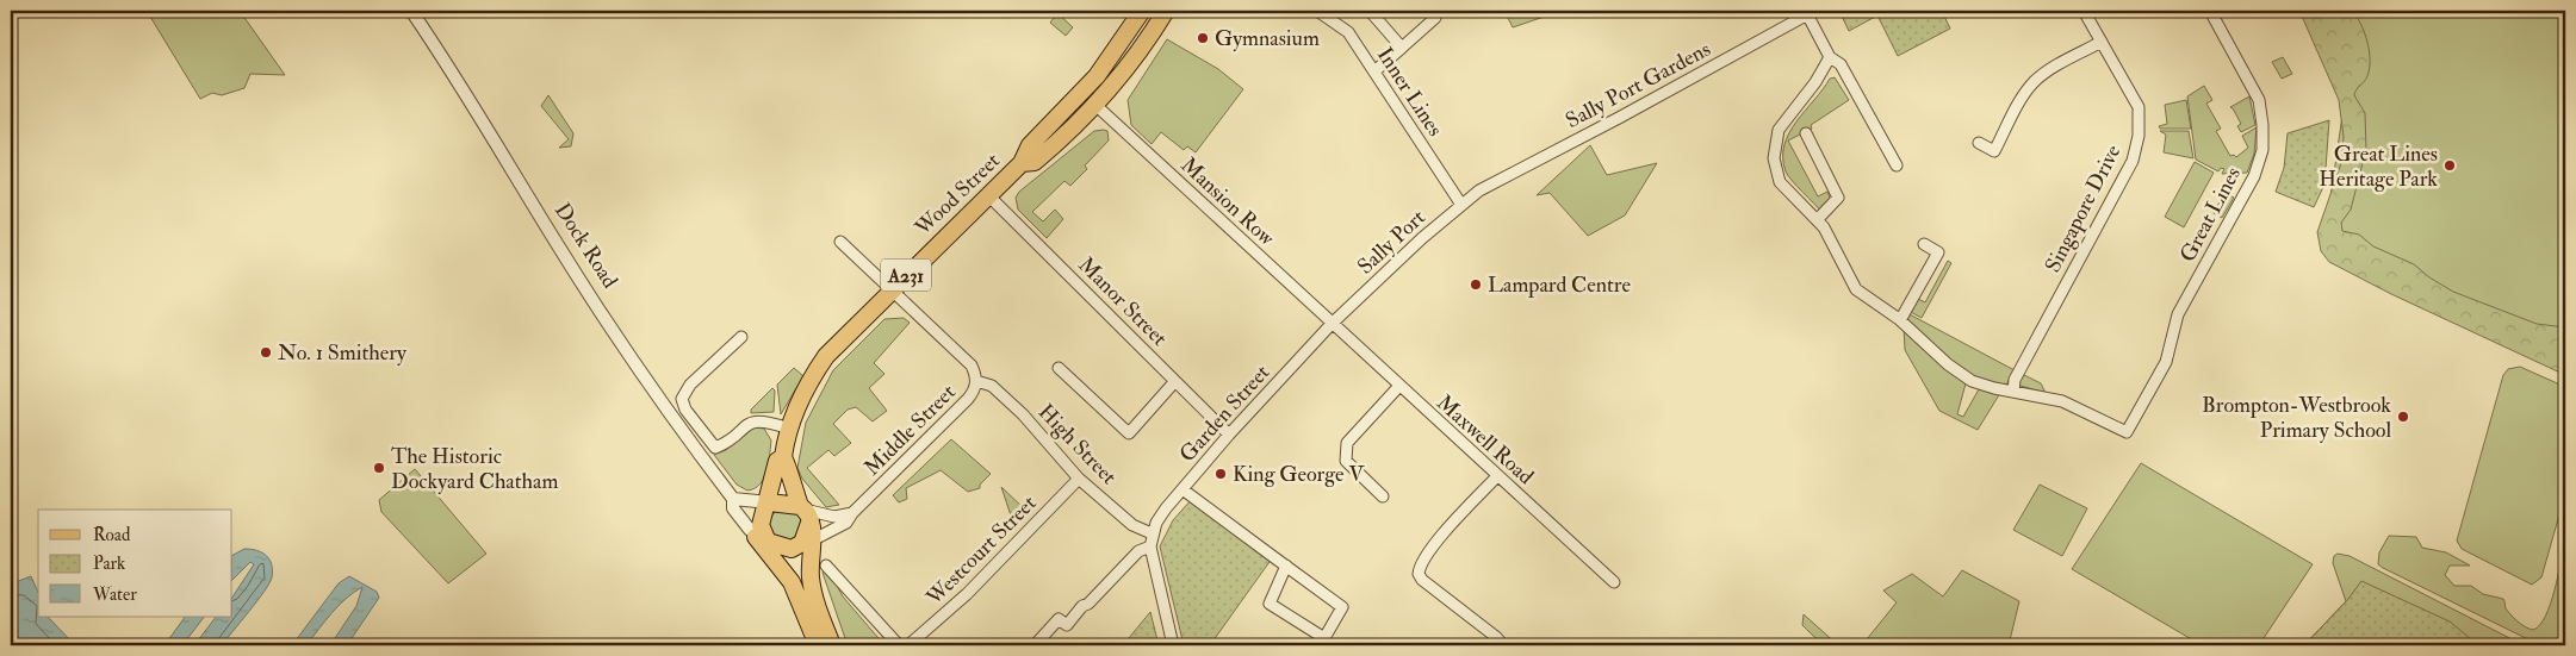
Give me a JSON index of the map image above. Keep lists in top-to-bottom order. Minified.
{"streets":{"main road":["Wood Street","Dock Road","A231"],"street":["Sally Port Gardens","Inner Lines","Mansion Row","Singapore Drive","Great Lines","Sally Port","Manor Street","Garden Street","Middle Street","Maxwell Road","High Street","Westcourt Street"]},"crossings":[["Sally Port Gardens","Sally Port"],["Inner Lines","Sally Port"],["Wood Street","Mansion Row"],["Wood Street","Dock Road"],["Wood Street","Manor Street"],["Wood Street","Middle Street"],["Mansion Row","Sally Port"],["Mansion Row","Garden Street"],["Mansion Row","Maxwell Road"],["Singapore Drive","Great Lines"],["Sally Port","Garden Street"],["Sally Port","Maxwell Road"],["Manor Street","Garden Street"],["Garden Street","Maxwell Road"],["Garden Street","High Street"],["Middle Street","High Street"],["High Street","Westcourt Street"]],"places":["Gymnasium","Great Lines Heritage Park","Lampard Centre","No. 1 Smithery","Brompton-Westbrook Primary School","The Historic Dockyard Chatham","King George V"],"legend":["Road","Park","Water"]}
